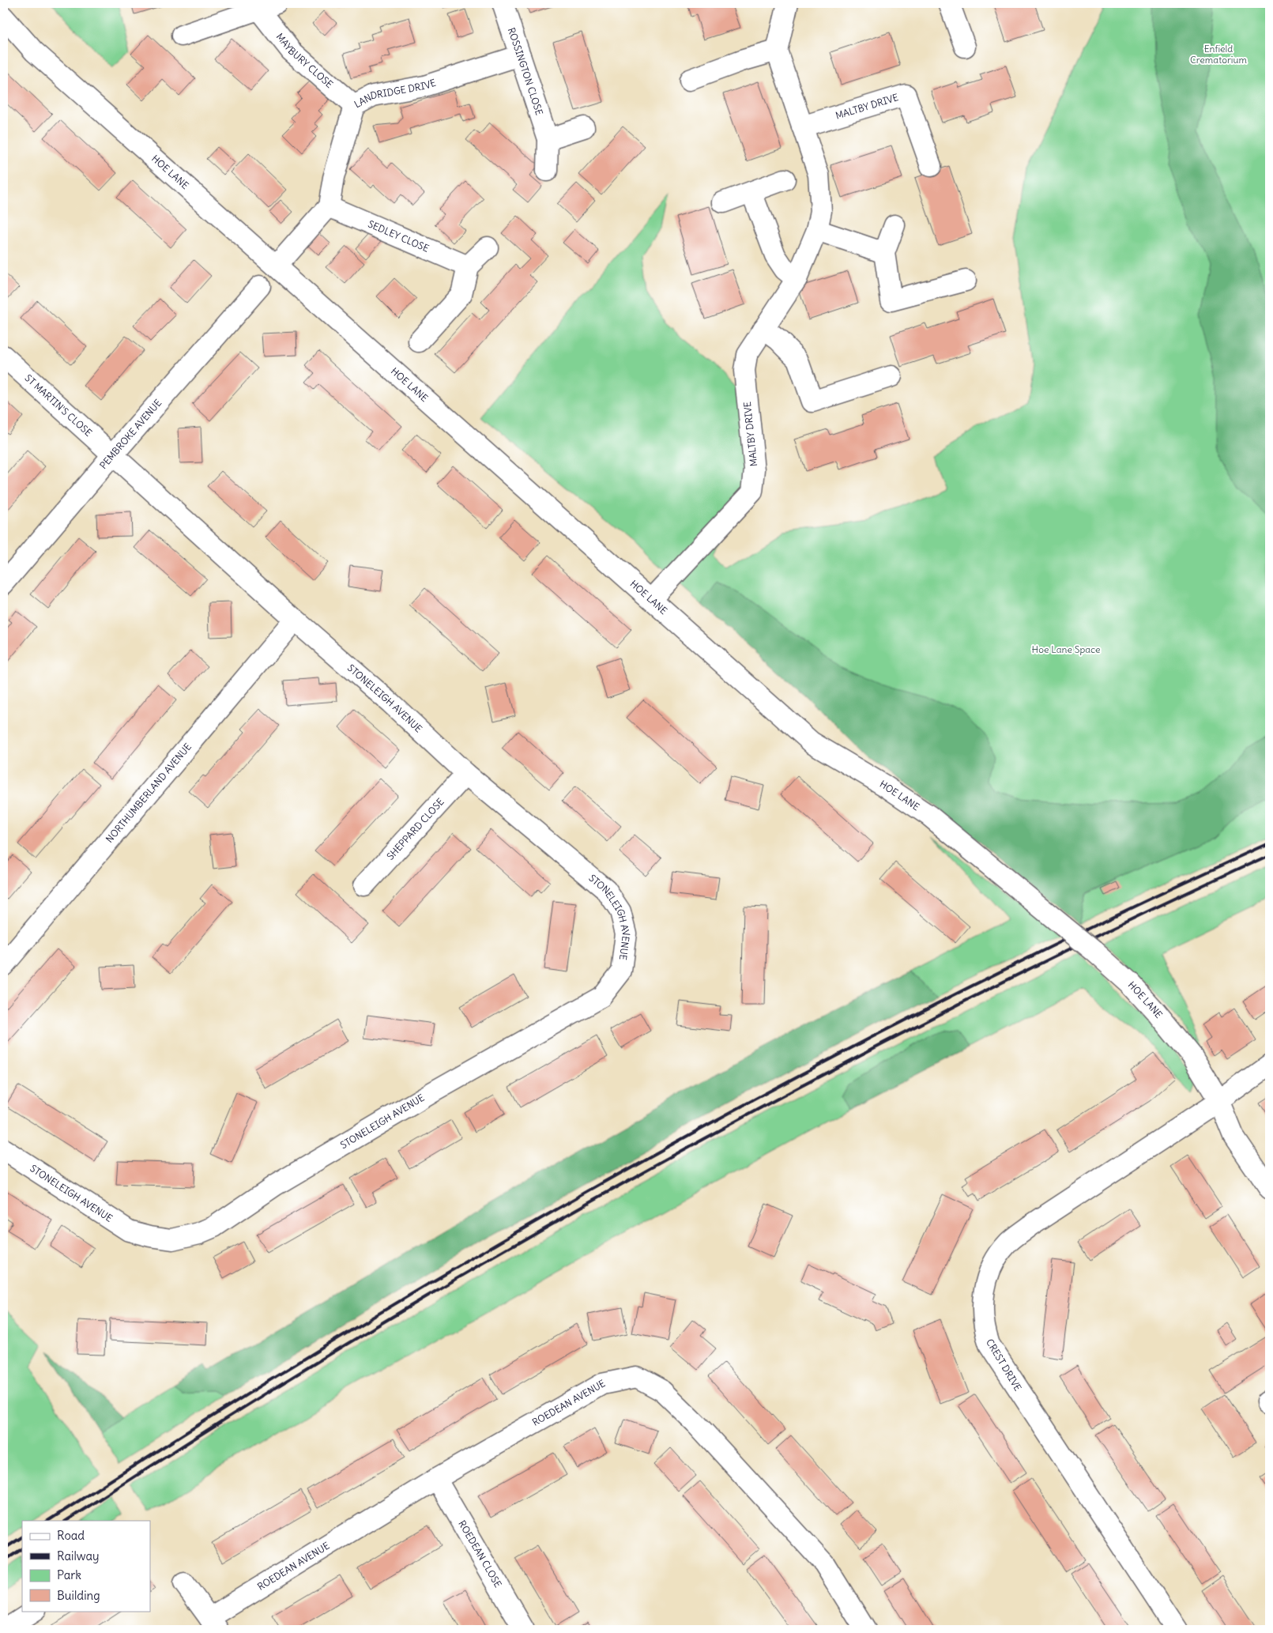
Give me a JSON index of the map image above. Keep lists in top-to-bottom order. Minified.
{"streets":{"street":["MAYBURY CLOSE","ROSSINGTON CLOSE","LANDRIDGE DRIVE","MALTBY DRIVE","HOE LANE","SEDLEY CLOSE","ST MARTIN'S CLOSE","PEMBROKE AVENUE","STONELEIGH AVENUE","NORTHUMBERLAND AVENUE","SHEPPARD CLOSE","CREST DRIVE","ROEDEAN AVENUE","ROEDEAN CLOSE"]},"crossings":[["MAYBURY CLOSE","LANDRIDGE DRIVE"],["ROSSINGTON CLOSE","LANDRIDGE DRIVE"],["LANDRIDGE DRIVE","SEDLEY CLOSE"],["MALTBY DRIVE","HOE LANE"],["HOE LANE","CREST DRIVE"],["ST MARTIN'S CLOSE","PEMBROKE AVENUE"],["ST MARTIN'S CLOSE","STONELEIGH AVENUE"],["PEMBROKE AVENUE","STONELEIGH AVENUE"],["STONELEIGH AVENUE","NORTHUMBERLAND AVENUE"],["STONELEIGH AVENUE","SHEPPARD CLOSE"],["ROEDEAN AVENUE","ROEDEAN CLOSE"]],"parks":["Enfield Crematorium","Hoe Lane Space"],"legend":["Road","Railway","Park","Building"]}
